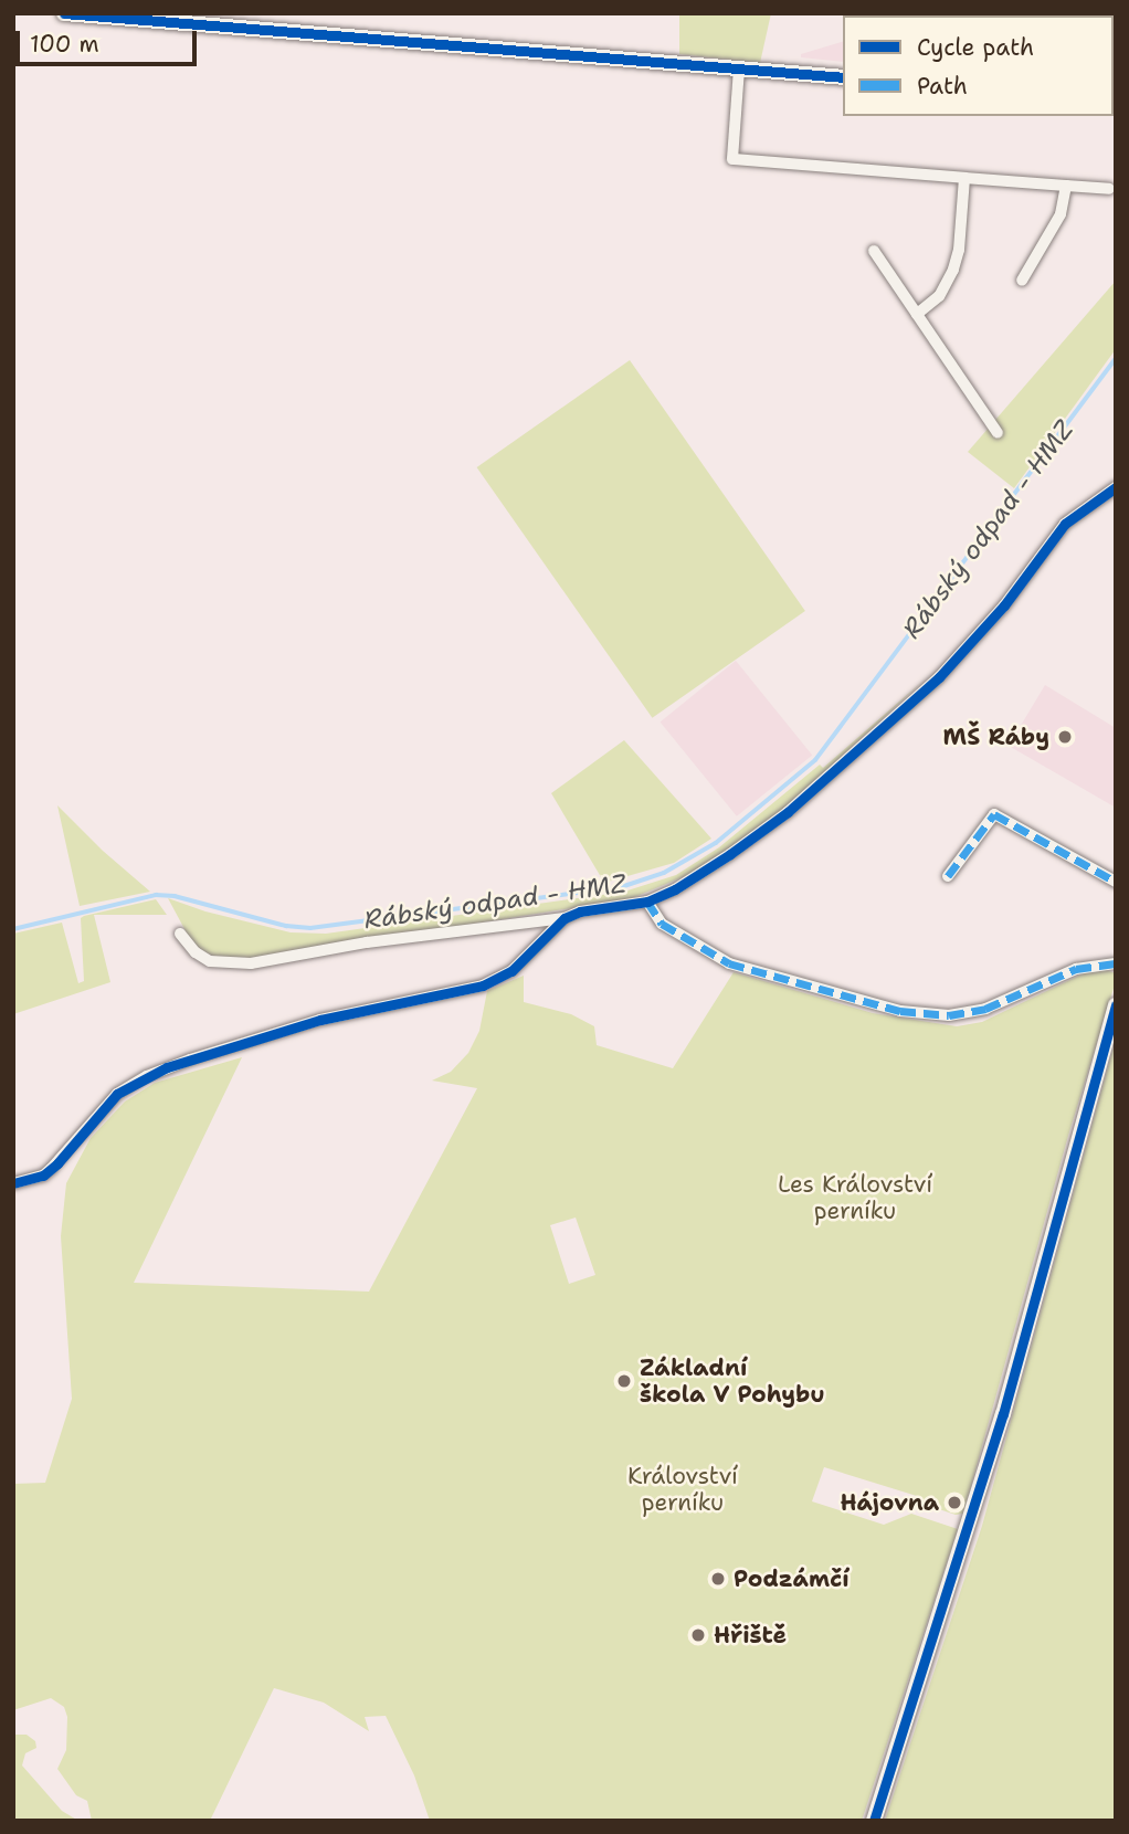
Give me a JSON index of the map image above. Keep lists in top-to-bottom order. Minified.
{"water":["Rábský odpad - HMZ"],"parks":["Les Království perníku","Království perníku"],"places":["MŠ Ráby","Základní škola V Pohybu","Hájovna","Podzámčí","Hřiště"],"legend":["Cycle path","Path"],"scale_bar":"100 m"}
